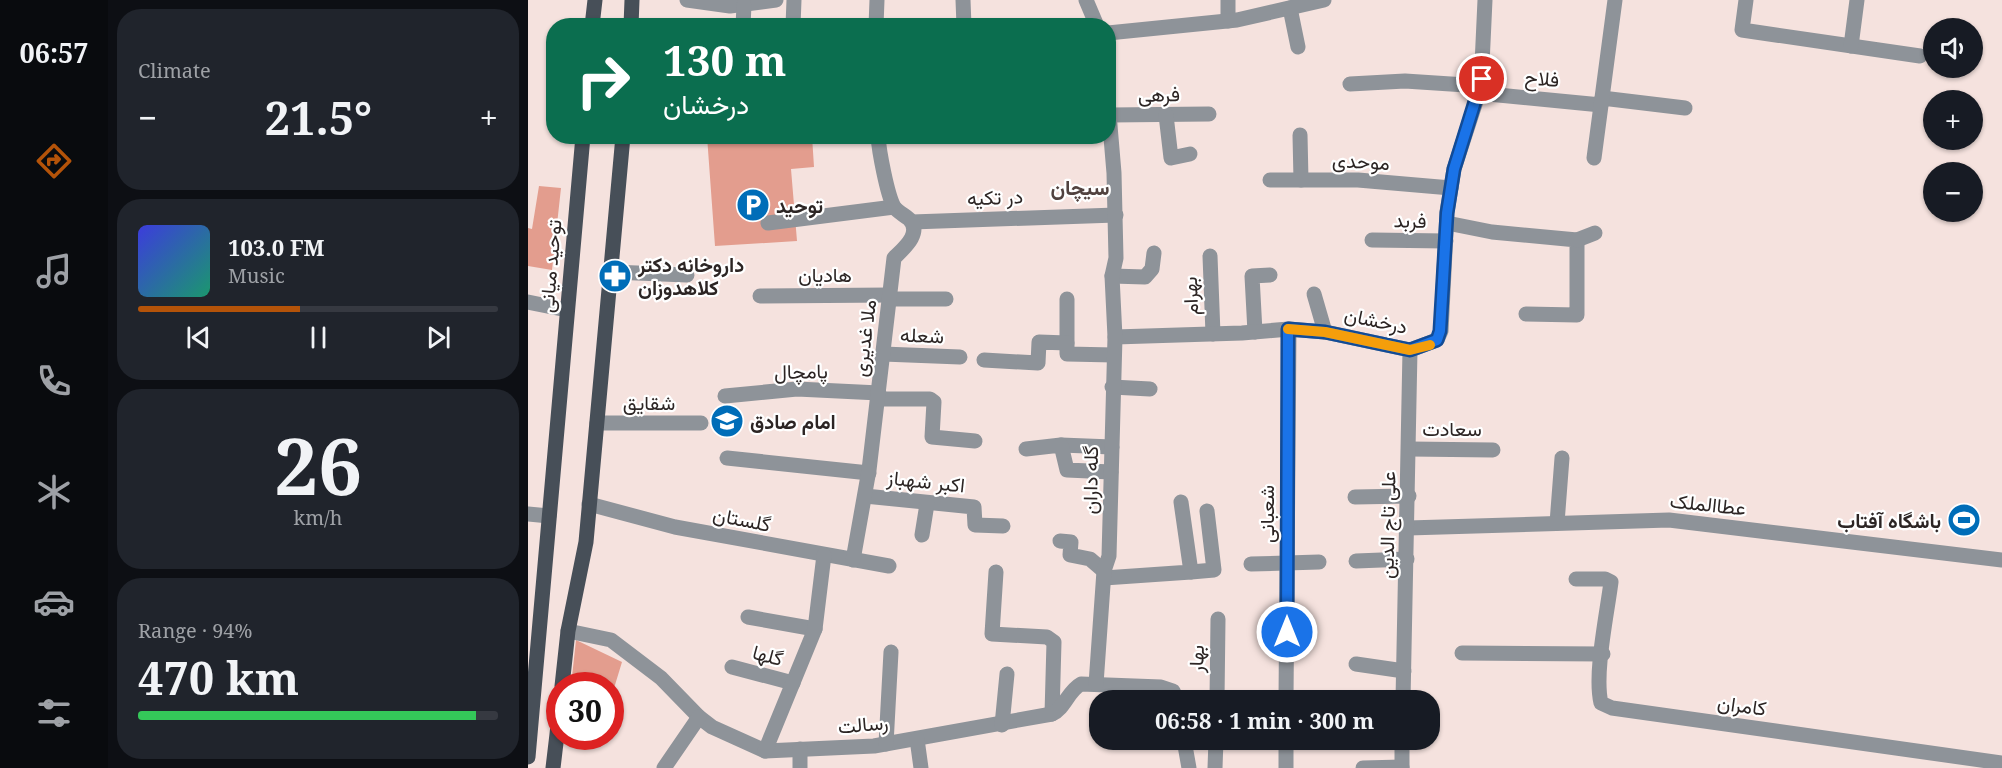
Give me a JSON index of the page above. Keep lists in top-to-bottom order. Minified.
{"streets":{"main road":["توحید میانی"],"street":["فلاح","فرهی","موحدی","در تکیه","فربد","هادیان","بهرام","درخشان","شعله","ملا غدیری","پامچال","شقایق","سعادت","گله داران","اکبر شهباز","عطاالملک","شعبانی","گلستان","علی تاج الدین","گلها","بهار","کامران","رسالت"]},"crossings":[["فلاح","درخشان"],["موحدی","درخشان"],["در تکیه","ملا غدیری"],["در تکیه","گله داران"],["فربد","درخشان"],["هادیان","ملا غدیری"],["بهرام","درخشان"],["درخشان","گله داران"],["درخشان","شعبانی"],["درخشان","علی تاج الدین"],["شعله","ملا غدیری"],["ملا غدیری","پامچال"],["ملا غدیری","اکبر شهباز"],["ملا غدیری","گلستان"],["سعادت","علی تاج الدین"],["عطاالملک","علی تاج الدین"]],"districts":["سیچان"],"places":{"parking":["توحید"],"pharmacy":["داروخانه دکتر کلاهدوزان"],"school or university":["امام صادق"],"sports":["باشگاه آفتاب"]},"page":{"tabs":"06:57","tile":["Climate",["26","km/h"],["Range · 94%","470 km"]],"map_buttons":["+","−"],"turn":["130 m","درخشان"],"heat":["−","21.5°","+"],"song":["103.0 FM","Music"],"limit":"30","trip":"06:58 · 1 min · 300 m"}}
